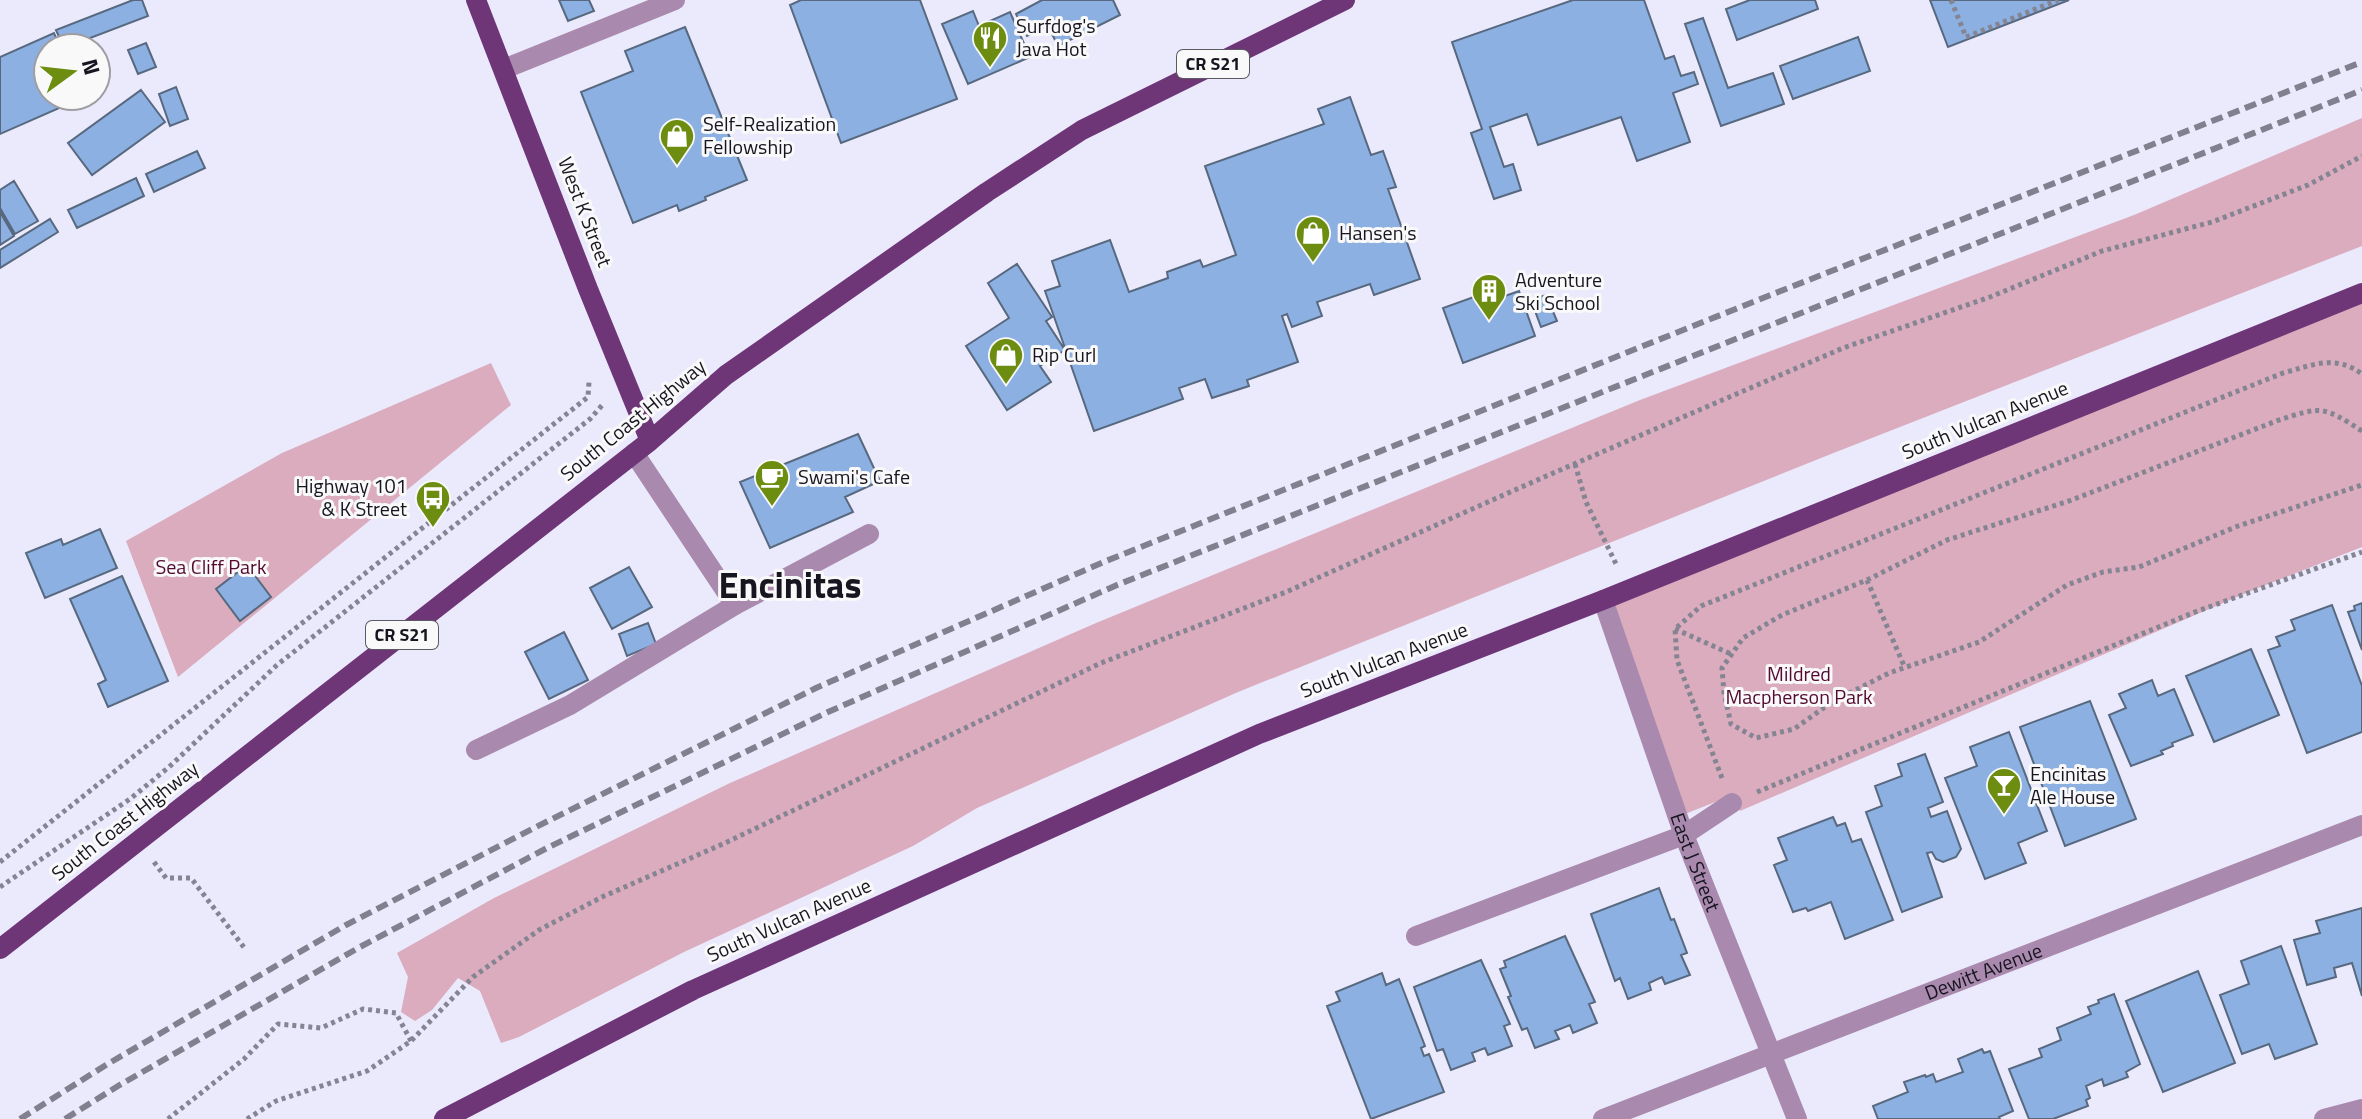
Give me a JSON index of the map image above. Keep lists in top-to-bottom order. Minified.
{"streets":{"main road":["CR S21","West K Street","South Coast Highway","South Vulcan Avenue"],"street":["East J Street","Dewitt Avenue"]},"crossings":[["West K Street","South Coast Highway"],["South Vulcan Avenue","East J Street"],["East J Street","Dewitt Avenue"]],"districts":["Encinitas"],"parks":["Sea Cliff Park","Mildred Macpherson Park"],"places":{"restaurant":["Surfdog's Java Hot"],"shop":["Self-Realization Fellowship","Hansen's","Rip Curl"],"building":["Adventure Ski School"],"cafe":["Swami's Cafe"],"bus stop":["Highway 101 & K Street"],"bar":["Encinitas Ale House"]},"north":"right"}
